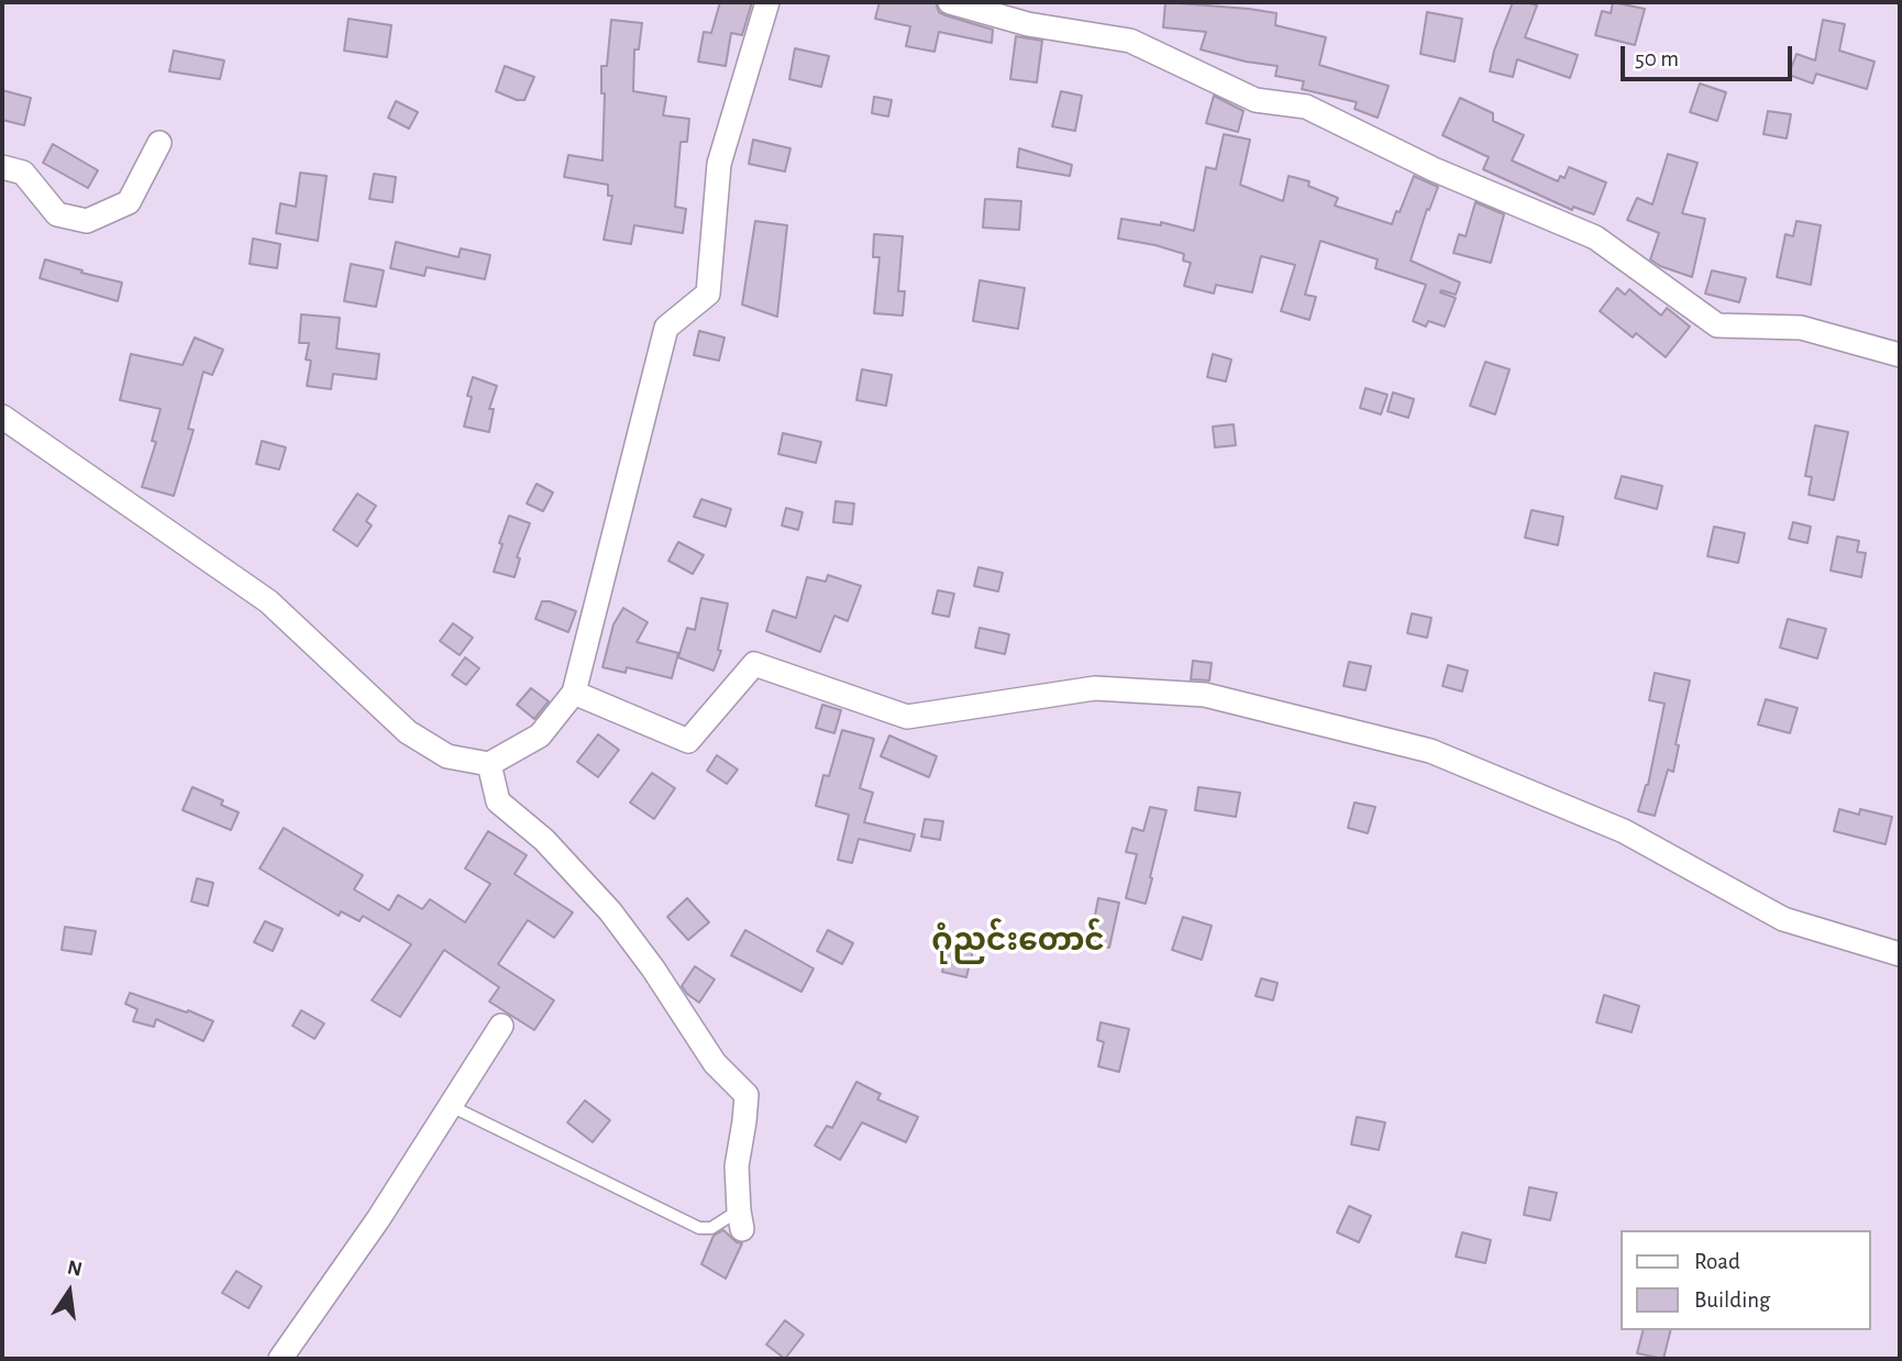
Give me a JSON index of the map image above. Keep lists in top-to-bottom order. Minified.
{"districts":["ဂုံညင်းတောင်"],"legend":["Road","Building"],"scale_bar":"50 m","north":"top"}
